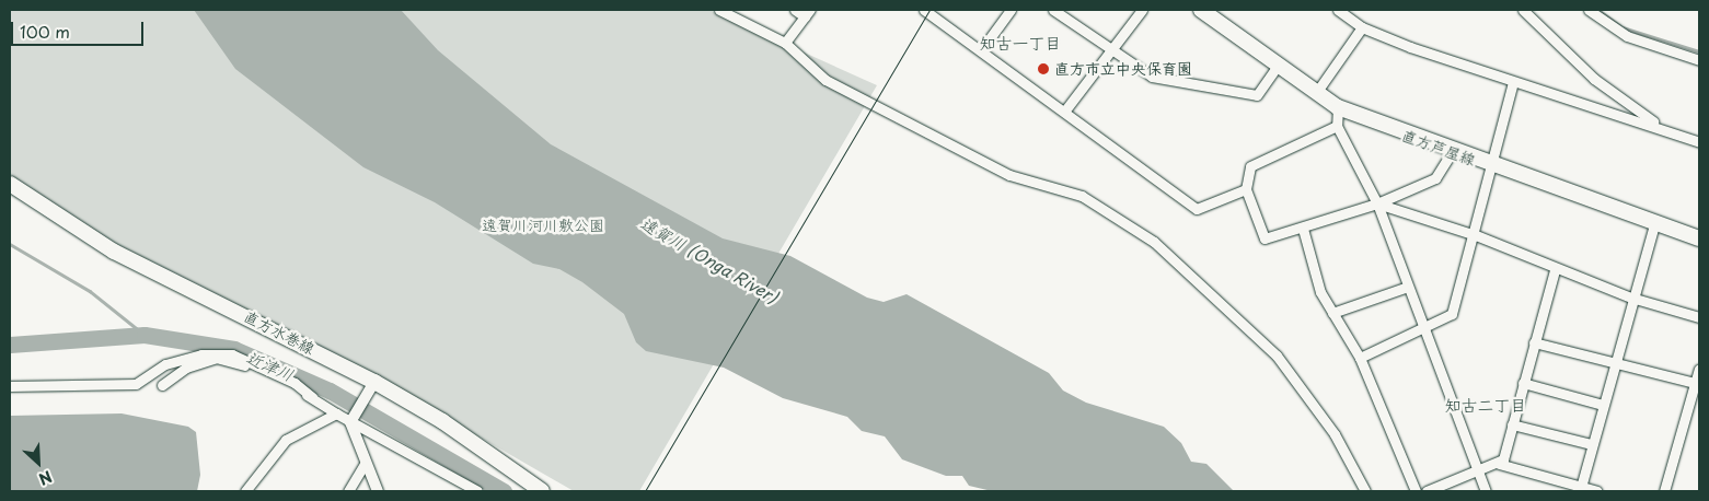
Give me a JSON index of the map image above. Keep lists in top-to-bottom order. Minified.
{"streets":{"main road":["直方芦屋線","直方水巻線"]},"districts":["知古一丁目","知古二丁目"],"water":["遠賀川 (Onga River)","近津川"],"parks":["遠賀川河川敷公園"],"places":["直方市立中央保育園"],"scale_bar":"100 m","north":"bottom right"}
